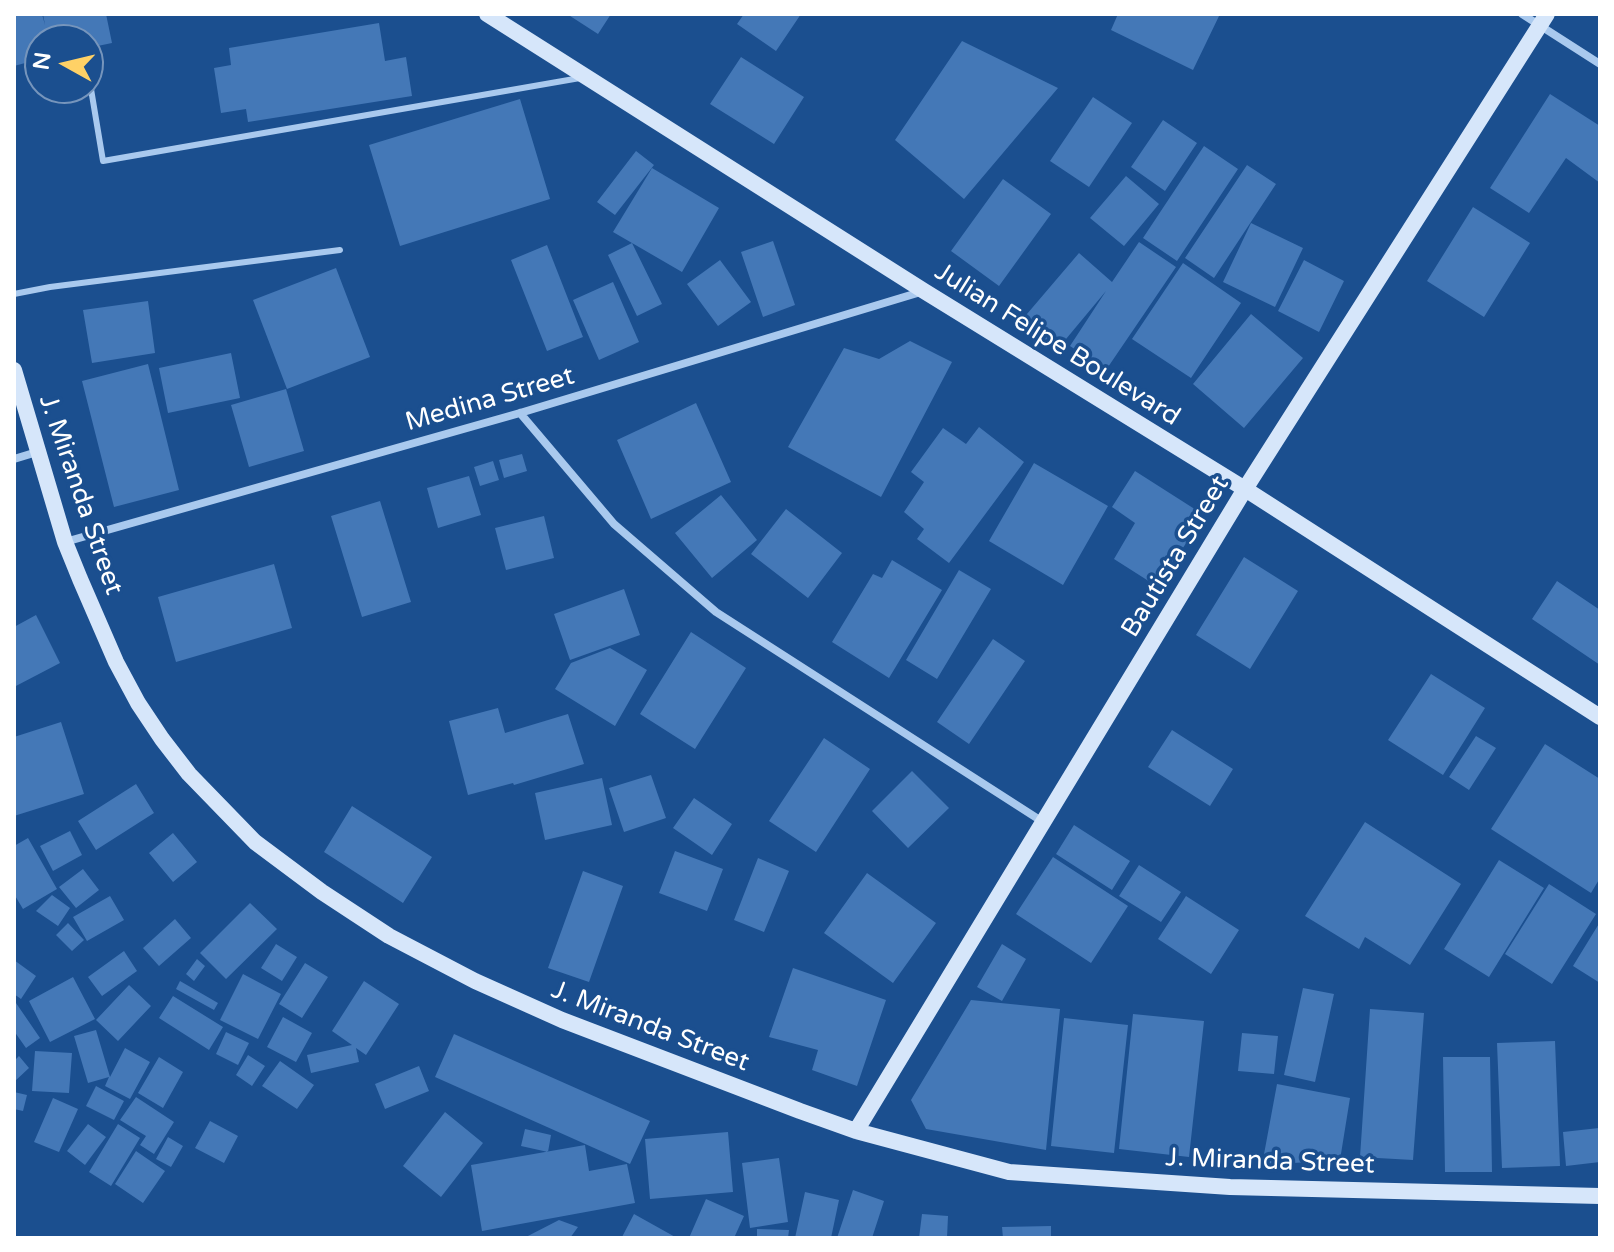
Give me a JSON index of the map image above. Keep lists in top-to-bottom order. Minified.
{"streets":{"main road":["Julian Felipe Boulevard","J. Miranda Street","Bautista Street"],"street":["Medina Street"]},"crossings":[["Julian Felipe Boulevard","Medina Street"],["Julian Felipe Boulevard","Bautista Street"],["Medina Street","J. Miranda Street"],["J. Miranda Street","Bautista Street"]],"north":"left"}
